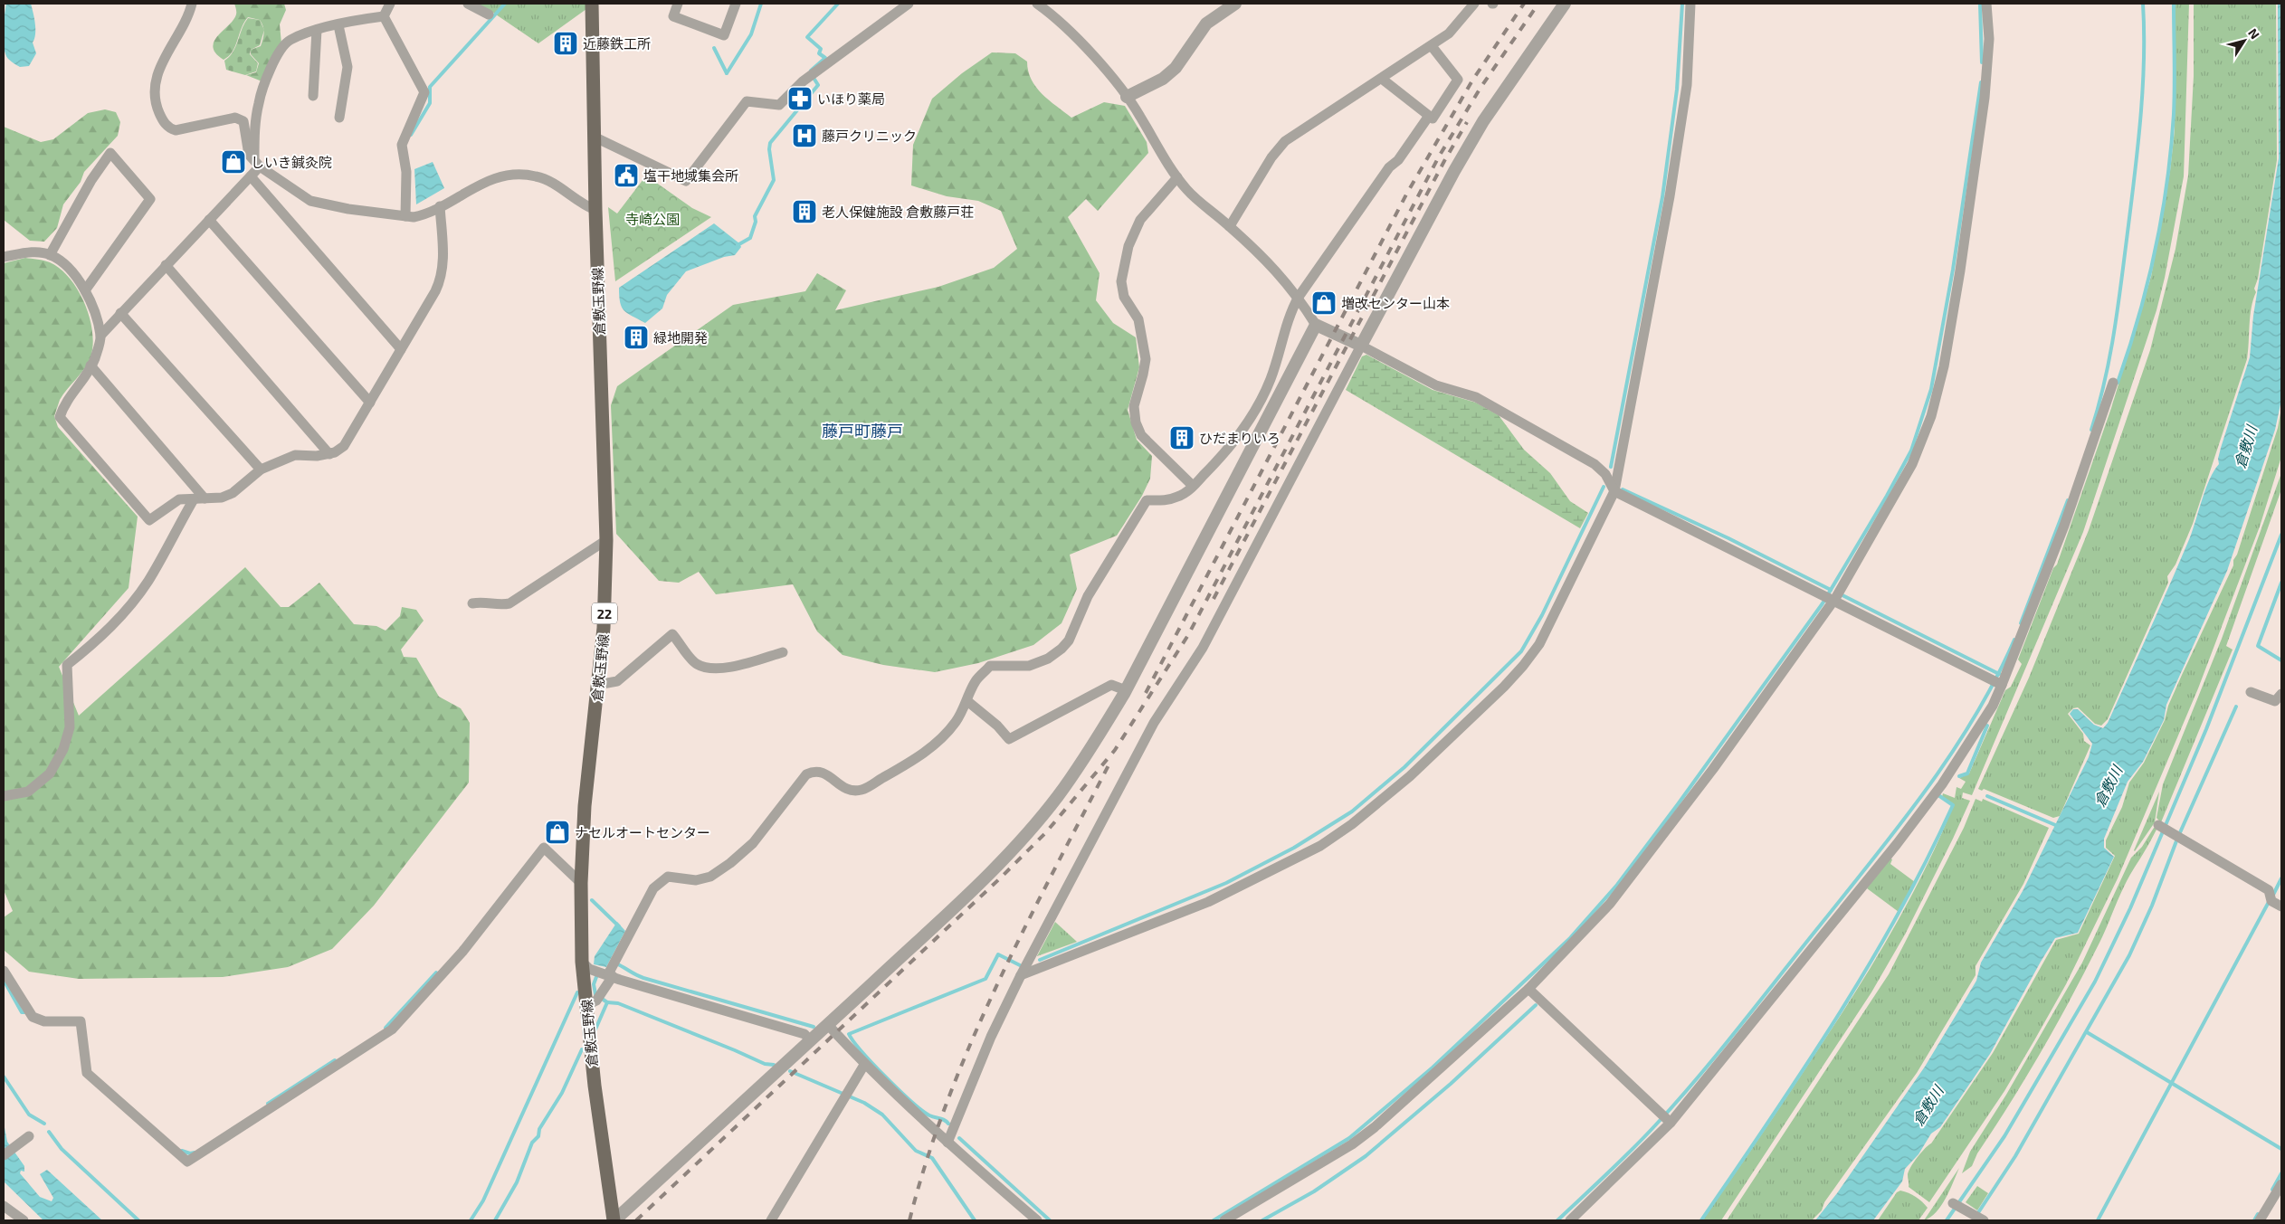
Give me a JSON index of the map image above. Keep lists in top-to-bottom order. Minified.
{"streets":{"main road":["倉敷玉野線","22"]},"districts":["藤戸町藤戸"],"water":["倉敷川"],"parks":["寺崎公園"],"places":{"building":["近藤鉄工所","老人保健施設 倉敷藤戸荘","緑地開発","ひだまりいろ"],"pharmacy":["いほり薬局"],"hospital":["藤戸クリニック"],"shop":["しいき鍼灸院","増改センター山本","ナセルオートセンター"],"public building":["塩干地域集会所"]},"north":"top right"}
